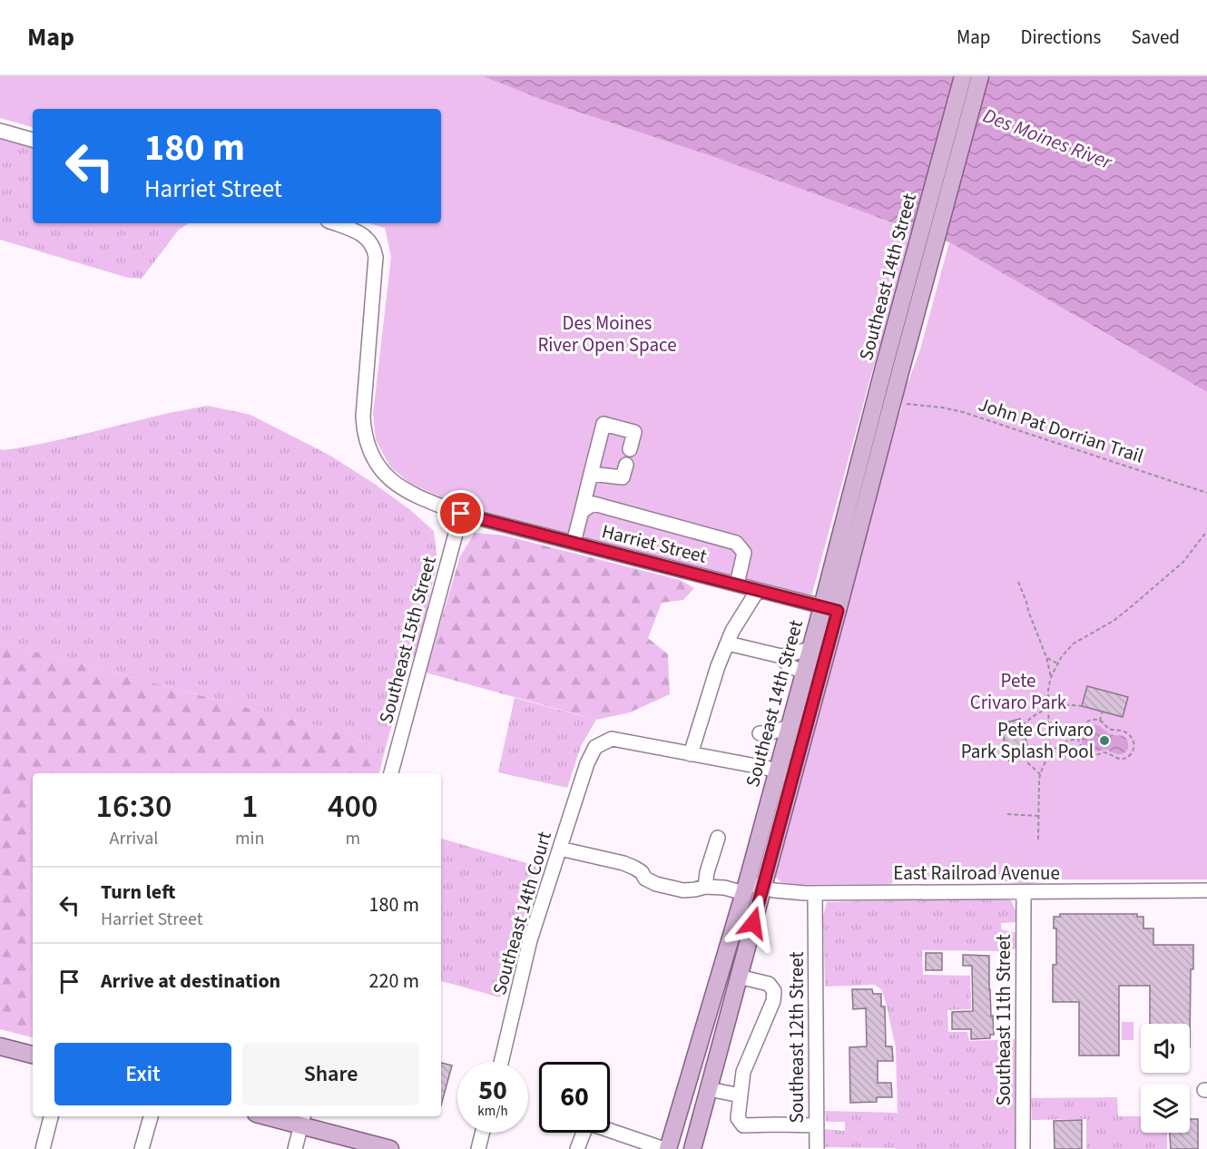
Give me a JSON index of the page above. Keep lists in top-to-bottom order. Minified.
{"streets":{"main road":["Southeast 14th Street"],"street":["Harriet Street","Southeast 15th Street","East Railroad Avenue","Southeast 14th Court","Southeast 11th Street","Southeast 12th Street"],"path":["John Pat Dorrian Trail"]},"crossings":[["Southeast 14th Street","Harriet Street"],["Southeast 14th Street","East Railroad Avenue"],["Harriet Street","Southeast 15th Street"],["East Railroad Avenue","Southeast 14th Court"],["East Railroad Avenue","Southeast 11th Street"],["East Railroad Avenue","Southeast 12th Street"]],"water":["Des Moines River"],"parks":["Des Moines River Open Space","Pete Crivaro Park"],"places":["Pete Crivaro Park Splash Pool"],"page":{"header":"Map","nav":["Map","Directions","Saved"],"turn":["180 m","Harriet Street"],"eta":["16:30","Arrival","1","min","400","m"],"list":[{"name":"Turn left","note":"Harriet Street","value":"180 m"},{"name":"Arrive at destination","value":"220 m"}],"buttons":["Exit","Share"],"speed":"50 km/h","limit":"60"}}
